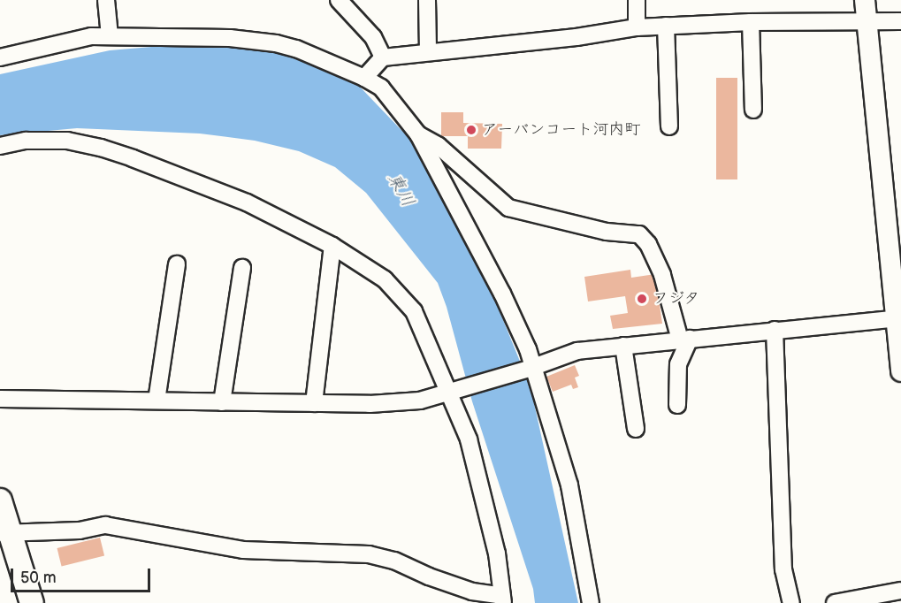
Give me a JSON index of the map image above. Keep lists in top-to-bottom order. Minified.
{"water":["東川"],"places":["アーバンコート河内町","フジタ"],"scale_bar":"50 m"}
